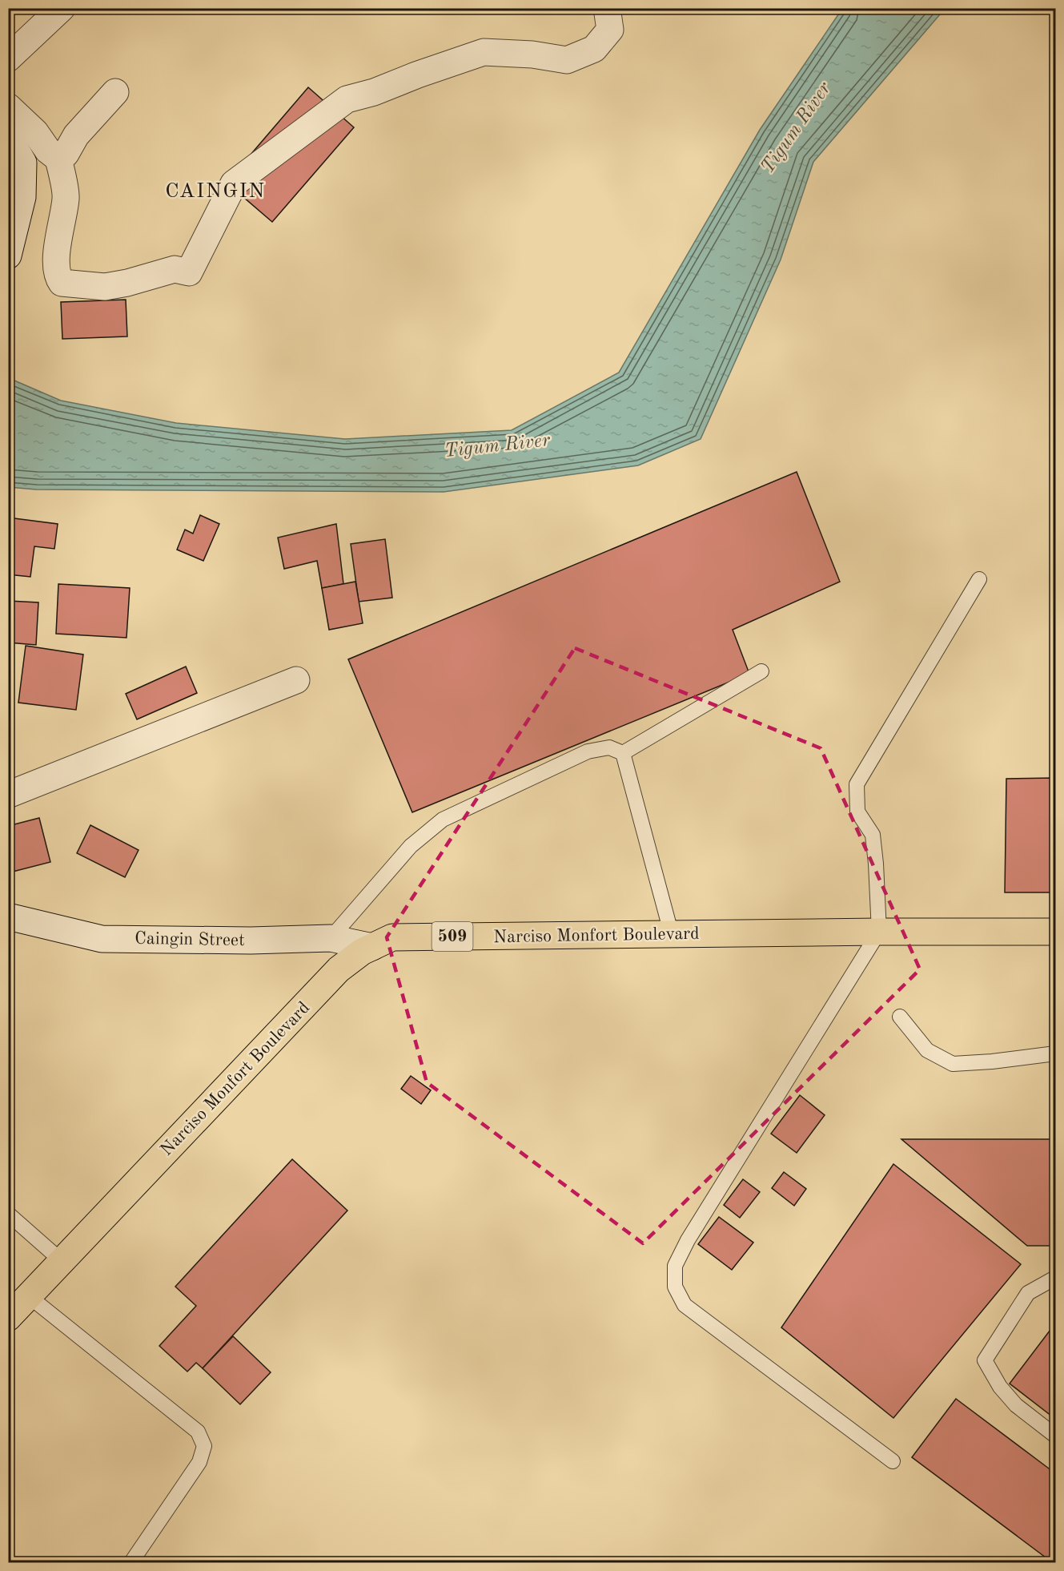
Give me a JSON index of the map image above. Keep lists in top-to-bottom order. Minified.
{"streets":{"main road":["Narciso Monfort Boulevard","509"],"street":["Caingin Street"]},"crossings":[["Narciso Monfort Boulevard","Caingin Street"]],"districts":["CAINGIN"],"water":["Tigum River"]}
